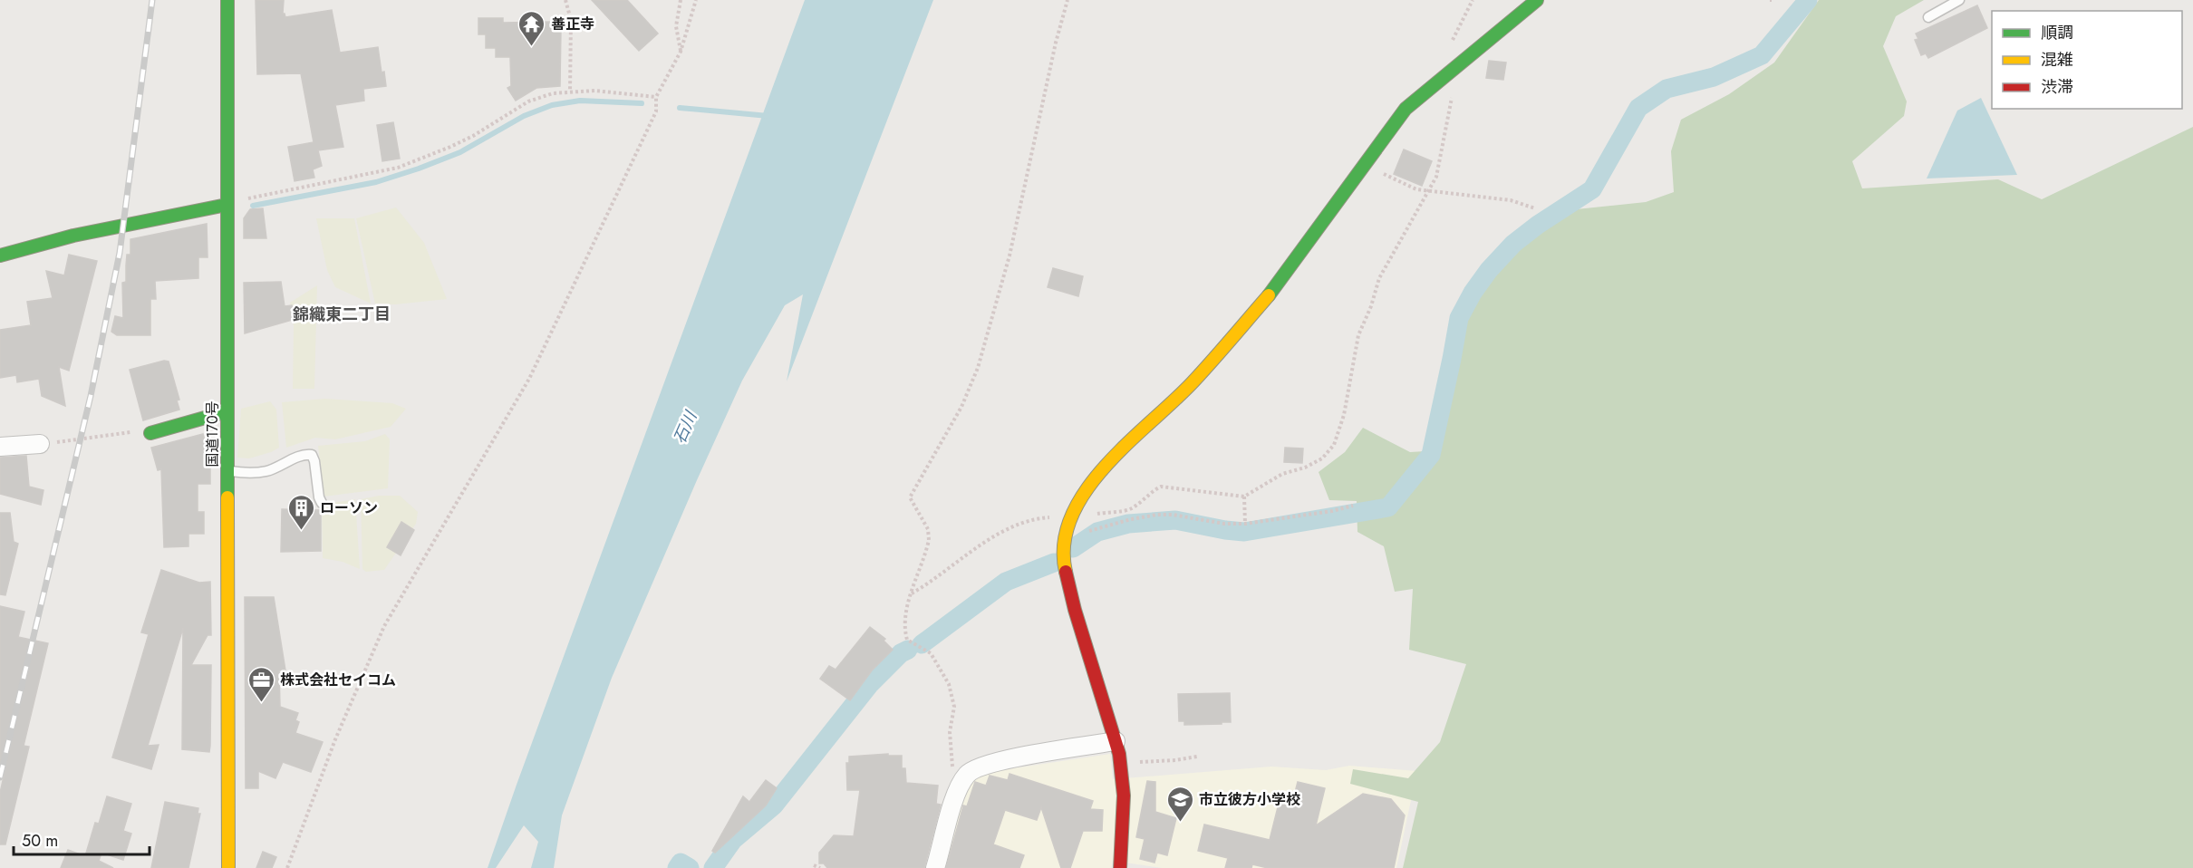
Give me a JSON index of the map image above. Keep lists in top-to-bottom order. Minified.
{"streets":{"main road":["国道170号"]},"districts":["錦織東二丁目"],"water":["石川"],"places":{"temple":["善正寺"],"building":["ローソン"],"office":["株式会社セイコム"],"school or university":["市立彼方小学校"]},"legend":["順調","混雑","渋滞"],"scale_bar":"50 m"}
